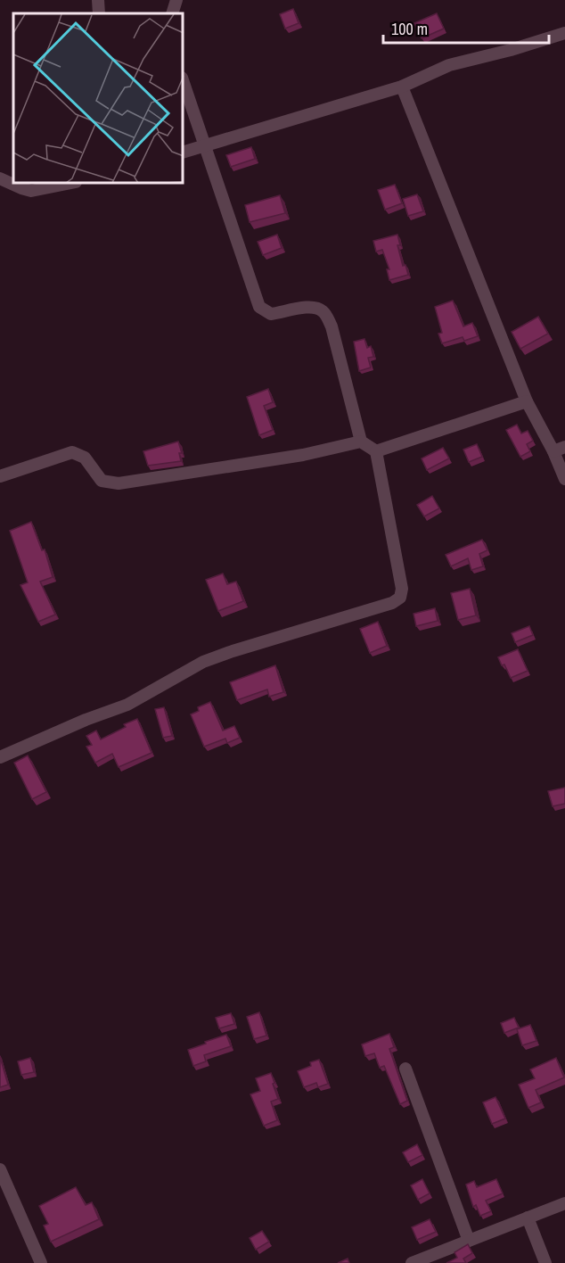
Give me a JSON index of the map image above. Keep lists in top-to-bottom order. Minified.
{"scale_bar":"100 m"}
